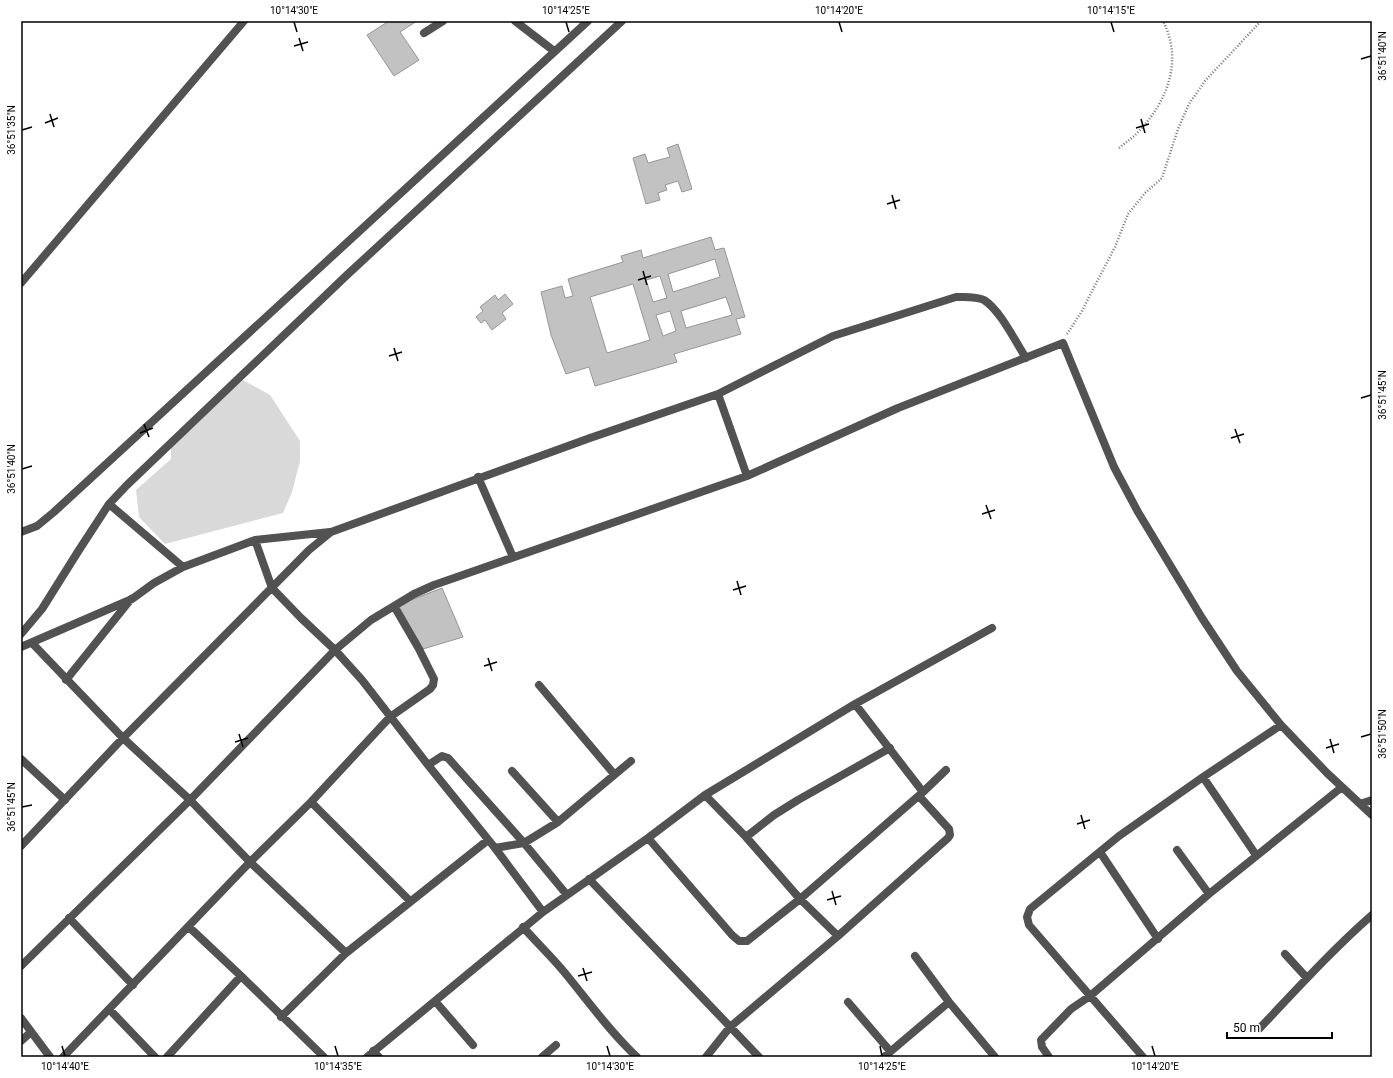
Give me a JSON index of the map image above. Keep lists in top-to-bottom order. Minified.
{"scale_bar":"50 m","coordinates":["10°14'30\"E","10°14'25\"E","10°14'20\"E","10°14'15\"E","36°51'40\"N","36°51'35\"N","36°51'45\"N","36°51'50\"N","10°14'40\"E","10°14'35\"E"]}
